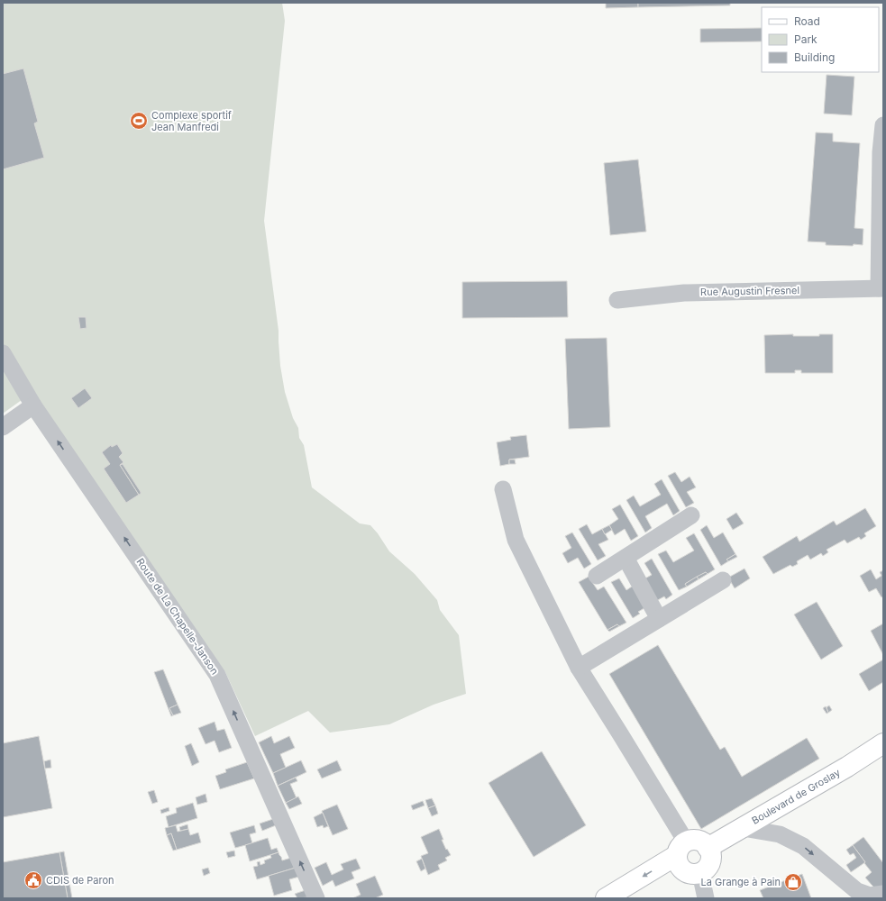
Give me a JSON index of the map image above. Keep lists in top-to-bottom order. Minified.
{"streets":{"main road":["Boulevard de Groslay"],"street":["Rue Augustin Fresnel","Route de La Chapelle-Janson"]},"one_way":["Route de La Chapelle-Janson"],"places":{"sports":["Complexe sportif Jean Manfredi"],"public building":["CDIS de Paron"],"shop":["La Grange à Pain"]},"legend":["Road","Park","Building"]}
